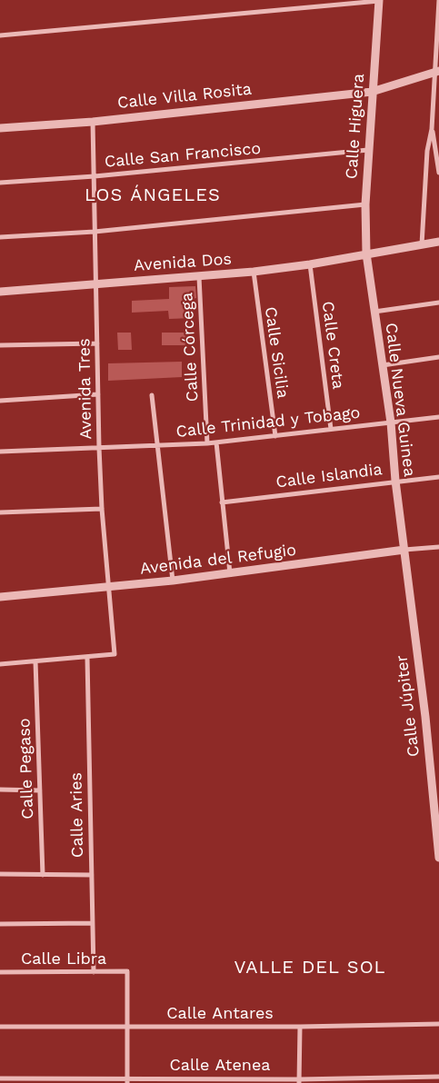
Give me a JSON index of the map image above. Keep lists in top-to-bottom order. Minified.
{"streets":{"street":["Calle Villa Rosita","Calle Higuera","Calle San Francisco","Avenida Dos","Calle Creta","Calle Córcega","Calle Sicilia","Avenida Tres","Calle Nueva Guinea","Calle Trinidad y Tobago","Calle Islandia","Avenida del Refugio","Calle Júpiter","Calle Pegaso","Calle Aries","Calle Libra","Calle Antares","Calle Atenea"]},"crossings":[["Calle Villa Rosita","Calle Higuera"],["Calle Villa Rosita","Avenida Tres"],["Calle Higuera","Calle San Francisco"],["Calle Higuera","Avenida Dos"],["Calle Higuera","Calle Nueva Guinea"],["Calle San Francisco","Avenida Tres"],["Avenida Dos","Calle Creta"],["Avenida Dos","Calle Córcega"],["Avenida Dos","Calle Sicilia"],["Avenida Dos","Avenida Tres"],["Avenida Dos","Calle Nueva Guinea"],["Calle Creta","Calle Trinidad y Tobago"],["Calle Córcega","Calle Trinidad y Tobago"],["Calle Sicilia","Calle Trinidad y Tobago"],["Avenida Tres","Calle Trinidad y Tobago"],["Avenida Tres","Avenida del Refugio"],["Avenida Tres","Calle Aries"],["Calle Nueva Guinea","Calle Trinidad y Tobago"],["Calle Nueva Guinea","Calle Islandia"],["Calle Nueva Guinea","Avenida del Refugio"],["Calle Nueva Guinea","Calle Júpiter"],["Avenida del Refugio","Calle Júpiter"],["Calle Aries","Calle Libra"],["Calle Libra","Calle Antares"]],"districts":["LOS ÁNGELES","VALLE DEL SOL"]}
